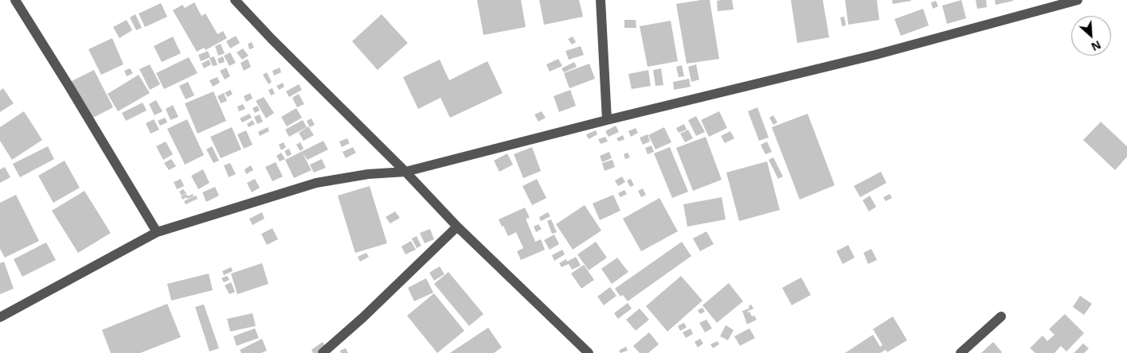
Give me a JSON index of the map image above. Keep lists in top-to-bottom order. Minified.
{"north":"bottom right"}
